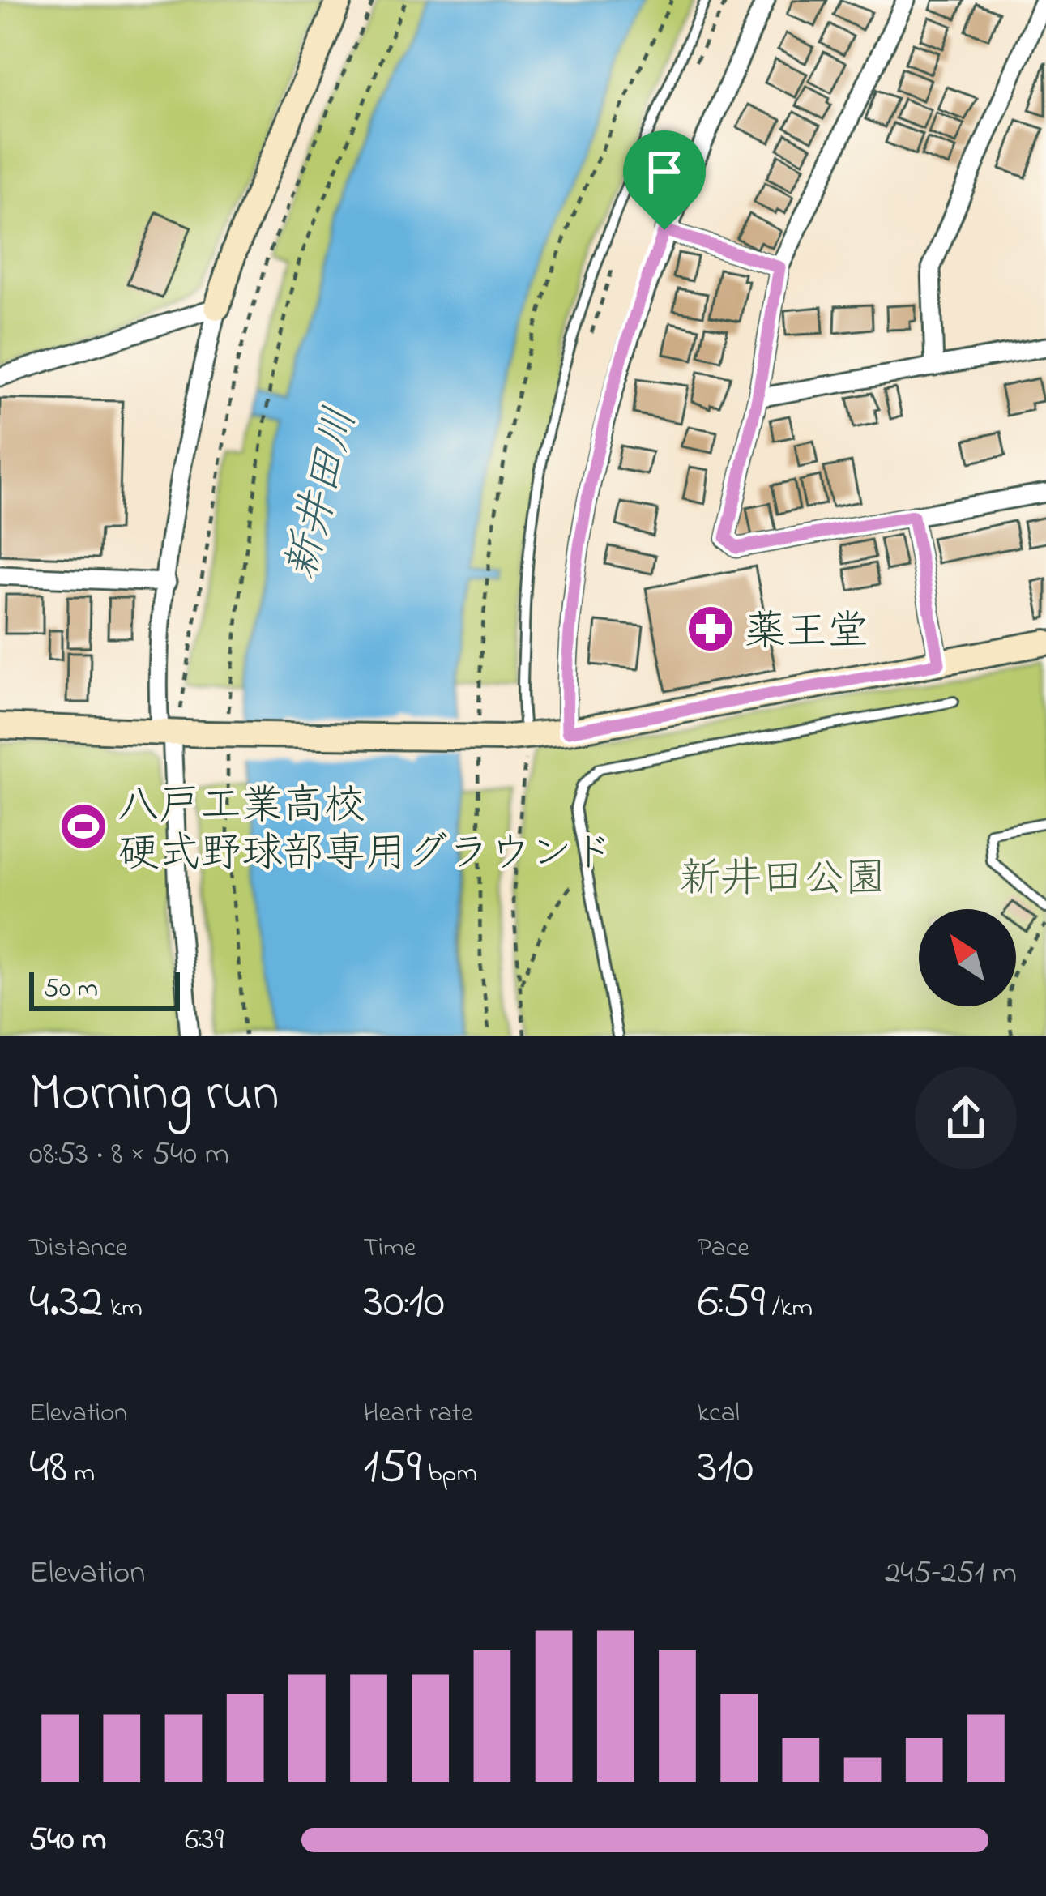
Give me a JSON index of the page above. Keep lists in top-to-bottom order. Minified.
{"water":["新井田川"],"parks":["新井田公園"],"places":{"pharmacy":["薬王堂"],"sports":["八戸工業高校 硬式野球部専用グラウンド"]},"scale_bar":"50 m","north":"top left","page":{"scale":"50 m","heading":["Morning run","08:53 · 8 × 540 m"],"stats":[["Distance","4.32 km"],["Time","30:10"],["Pace","6:59 /km"],["Elevation","48 m"],["Heart rate","159 bpm"],["kcal","310"]],"chart":["Elevation","245–251 m"],"list":[{"name":"540 m","note":"6:39"}]}}
